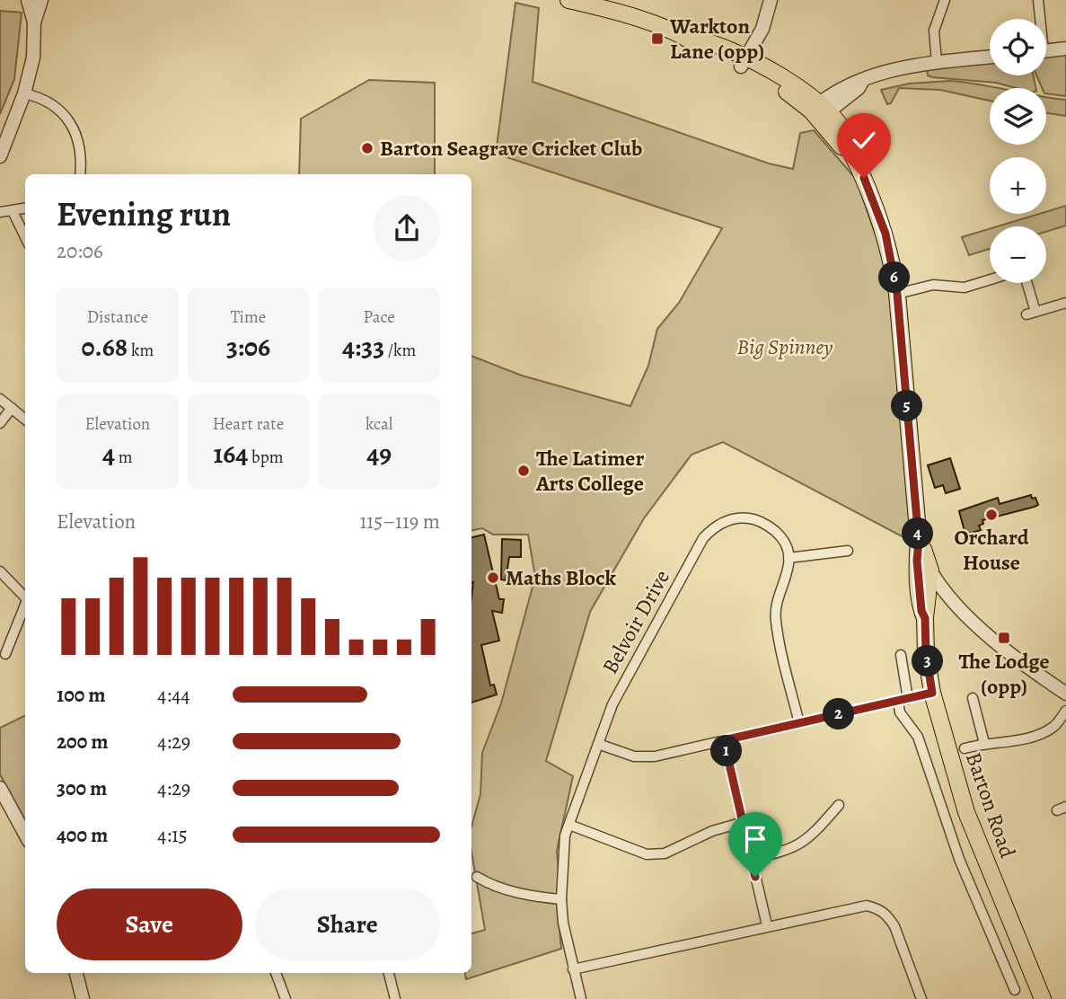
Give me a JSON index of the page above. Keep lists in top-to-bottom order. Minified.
{"streets":{"main road":["Barton Road"],"street":["Belvoir Drive"]},"parks":["Big Spinney"],"places":{"transit":["Warkton Lane (opp)","The Lodge (opp)"],"other":["Barton Seagrave Cricket Club","The Latimer Arts College","Orchard House","Maths Block"]},"page":{"map_buttons":["+","−"],"heading":["Evening run","20:06"],"pins":["6","5","4","3","2","1"],"stats":[["Distance","0.68 km"],["Time","3:06"],["Pace","4:33 /km"],["Elevation","4 m"],["Heart rate","164 bpm"],["kcal","49"]],"chart":["Elevation","115–119 m"],"list":[{"name":"100 m","note":"4:44"},{"name":"200 m","note":"4:29"},{"name":"300 m","note":"4:29"},{"name":"400 m","note":"4:15"}],"buttons":["Save","Share"]}}
